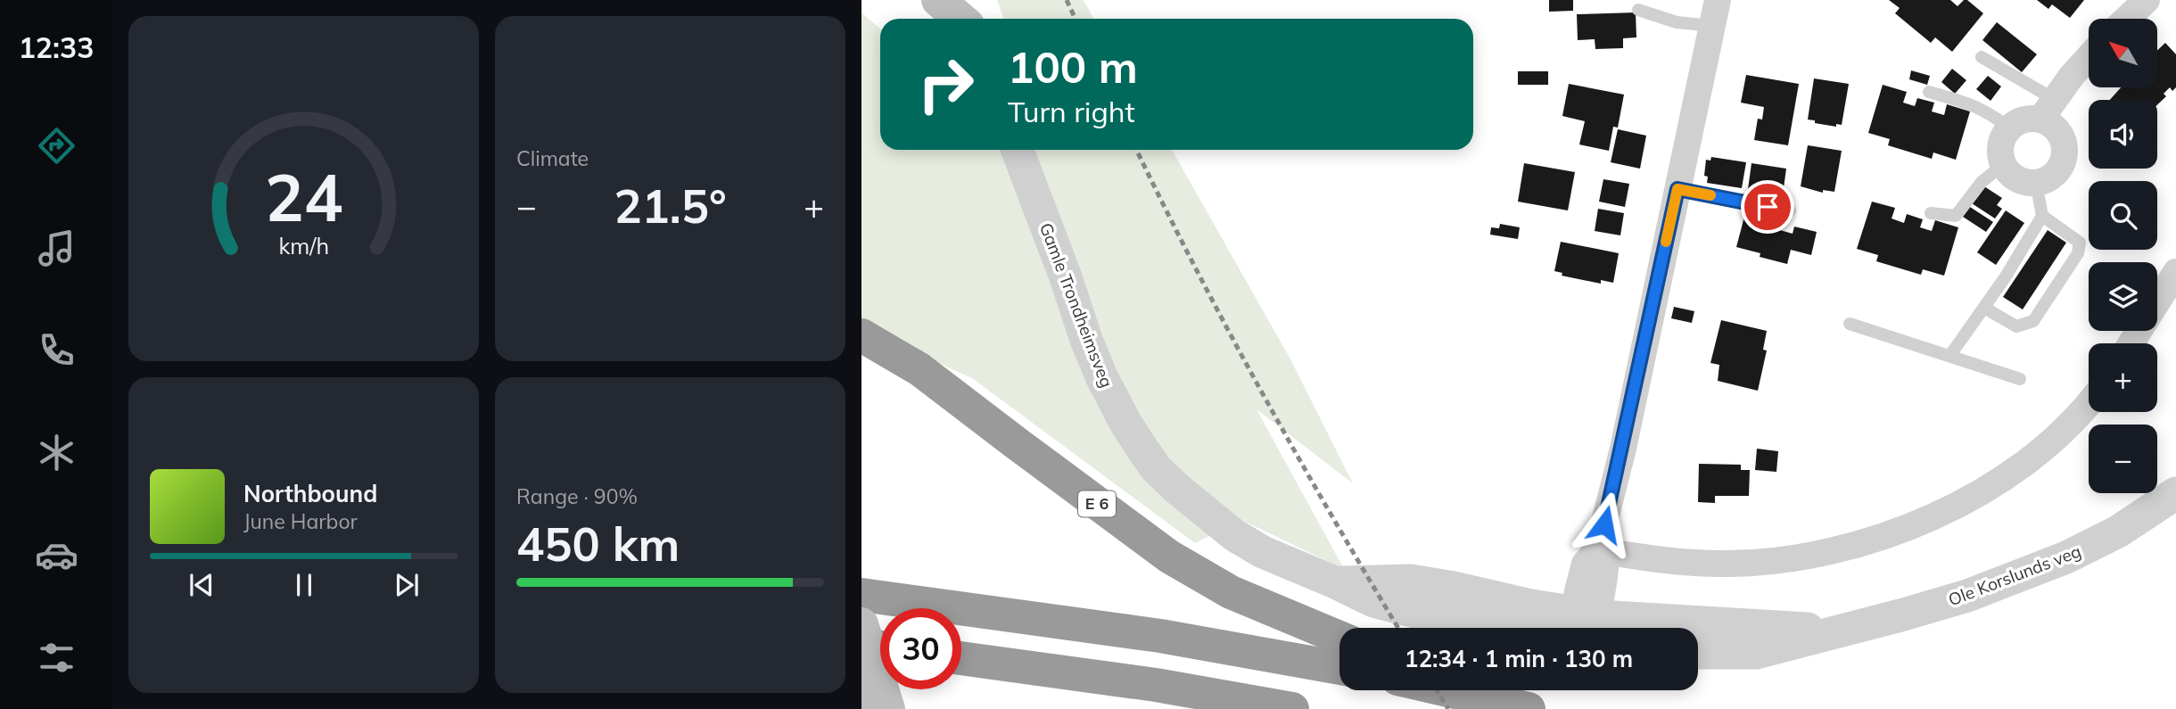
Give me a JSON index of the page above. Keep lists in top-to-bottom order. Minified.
{"streets":{"highway":["E 6"],"street":["Gamle Trondheimsveg","Ole Korslunds veg"]},"north":"top left","page":{"tabs":"12:33","tile":["Climate",["Range · 90%","450 km"]],"map_buttons":["+","−"],"turn":["100 m","Turn right"],"heat":["−","21.5°","+"],"song":["Northbound","June Harbor"],"limit":"30","trip":"12:34 · 1 min · 130 m","gauge":["24","km/h"]}}
